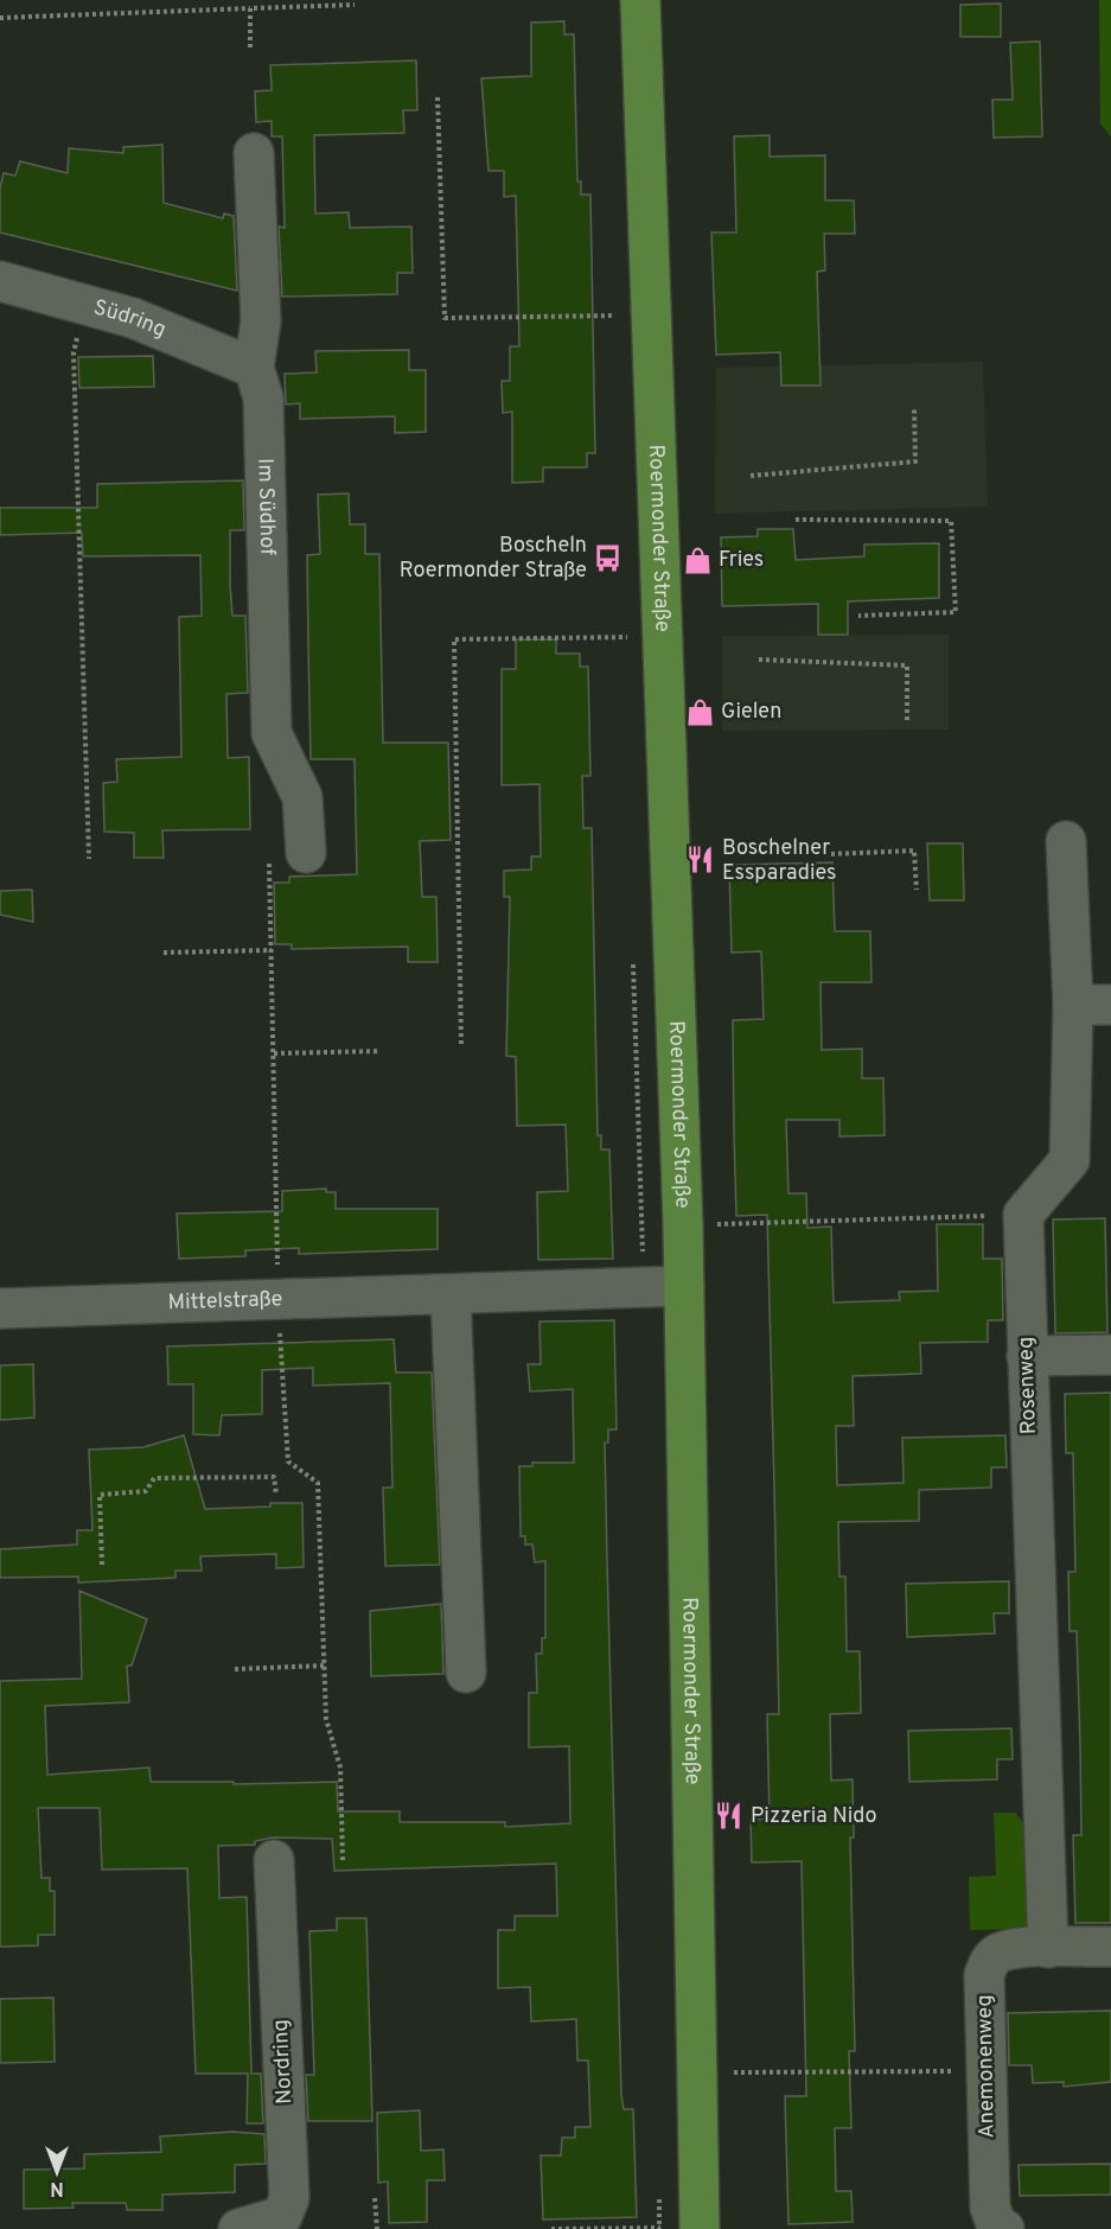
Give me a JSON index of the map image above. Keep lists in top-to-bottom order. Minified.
{"streets":{"main road":["Roermonder Straße"],"street":["Südring","Im Südhof","Mittelstraße","Rosenweg","Nordring","Anemonenweg"]},"crossings":[["Südring","Im Südhof"],["Roermonder Straße","Mittelstraße"],["Rosenweg","Anemonenweg"]],"places":{"bus stop":["Boscheln Roermonder Straße"],"shop":["Fries","Gielen"],"restaurant":["Boschelner Essparadies","Pizzeria Nido"]},"north":"bottom"}
